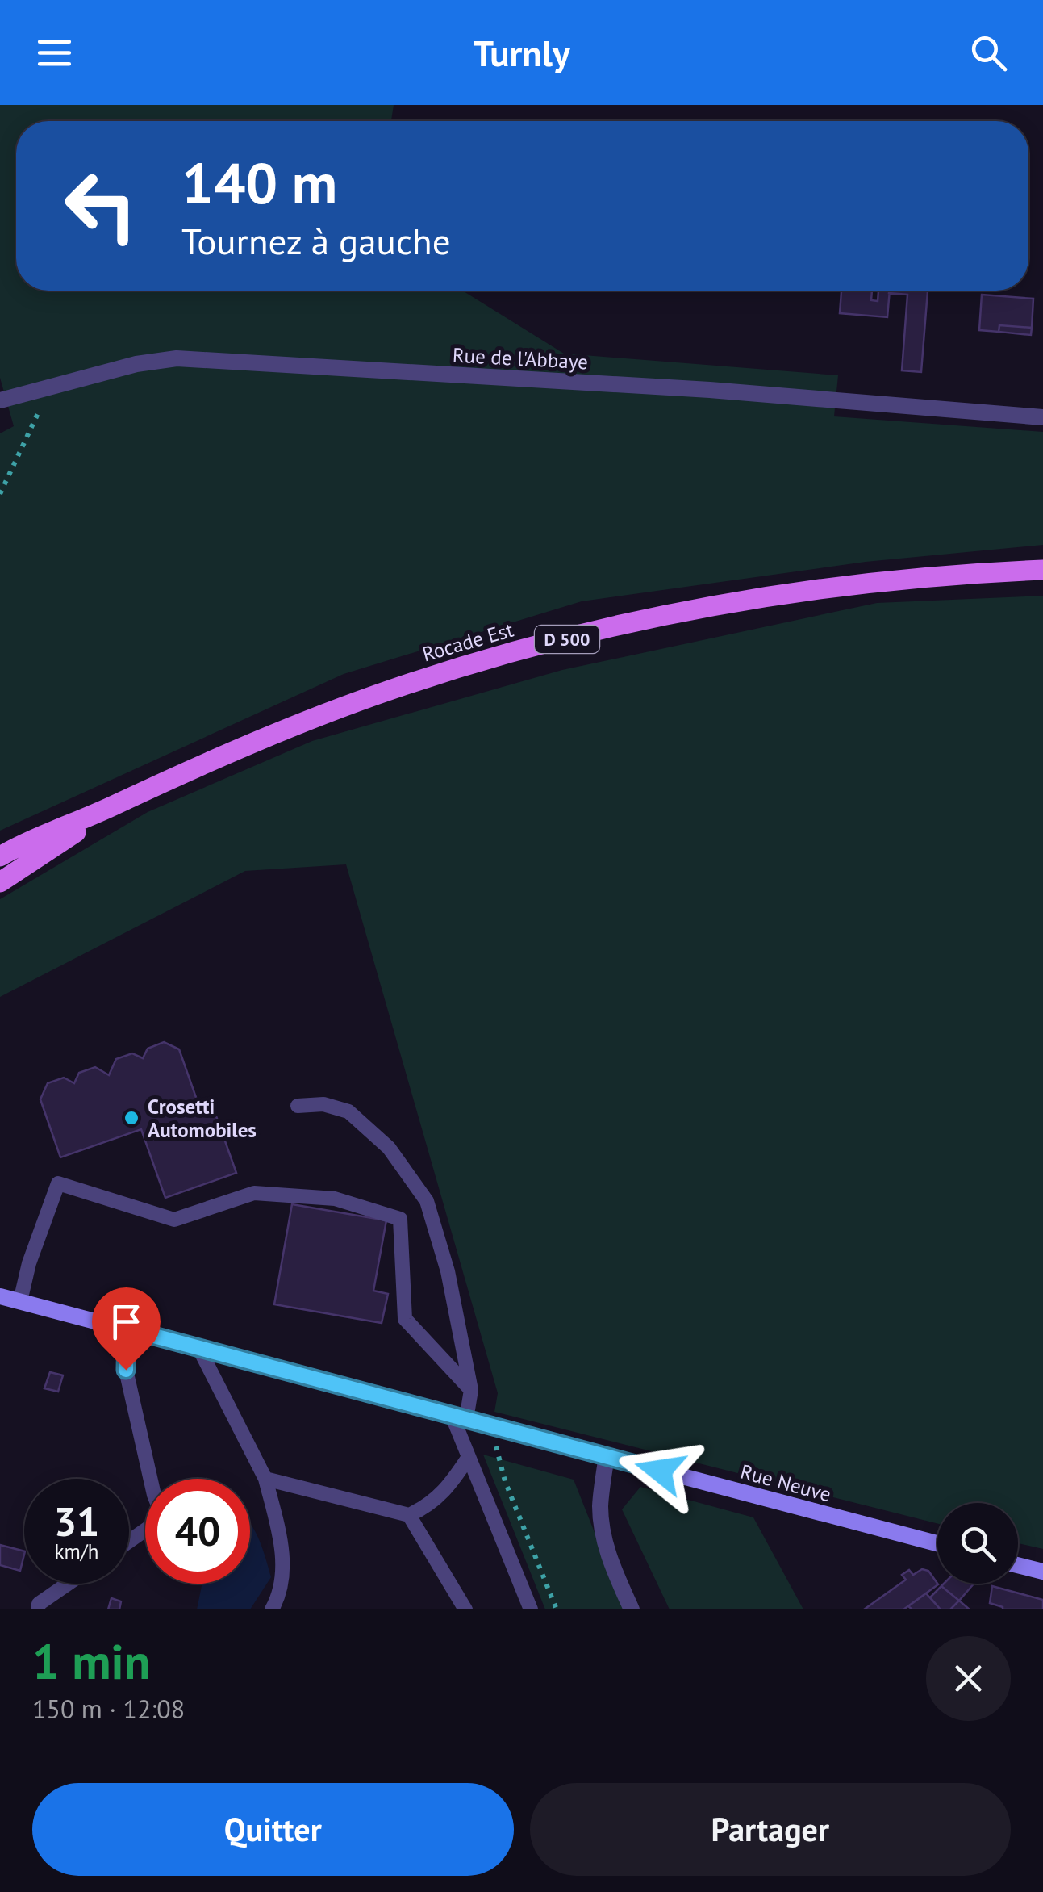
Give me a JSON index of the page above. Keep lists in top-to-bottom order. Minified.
{"streets":{"main road":["D 500","Rocade Est"],"street":["Rue de l'Abbaye","Rue Neuve"]},"crossings":[["D 500","Rocade Est"]],"places":["Crosetti Automobiles"],"page":{"header":"Turnly","turn":["140 m","Tournez à gauche"],"speed":"31 km/h","limit":"40","heading":["1 min","150 m · 12:08"],"buttons":["Quitter","Partager"]}}
